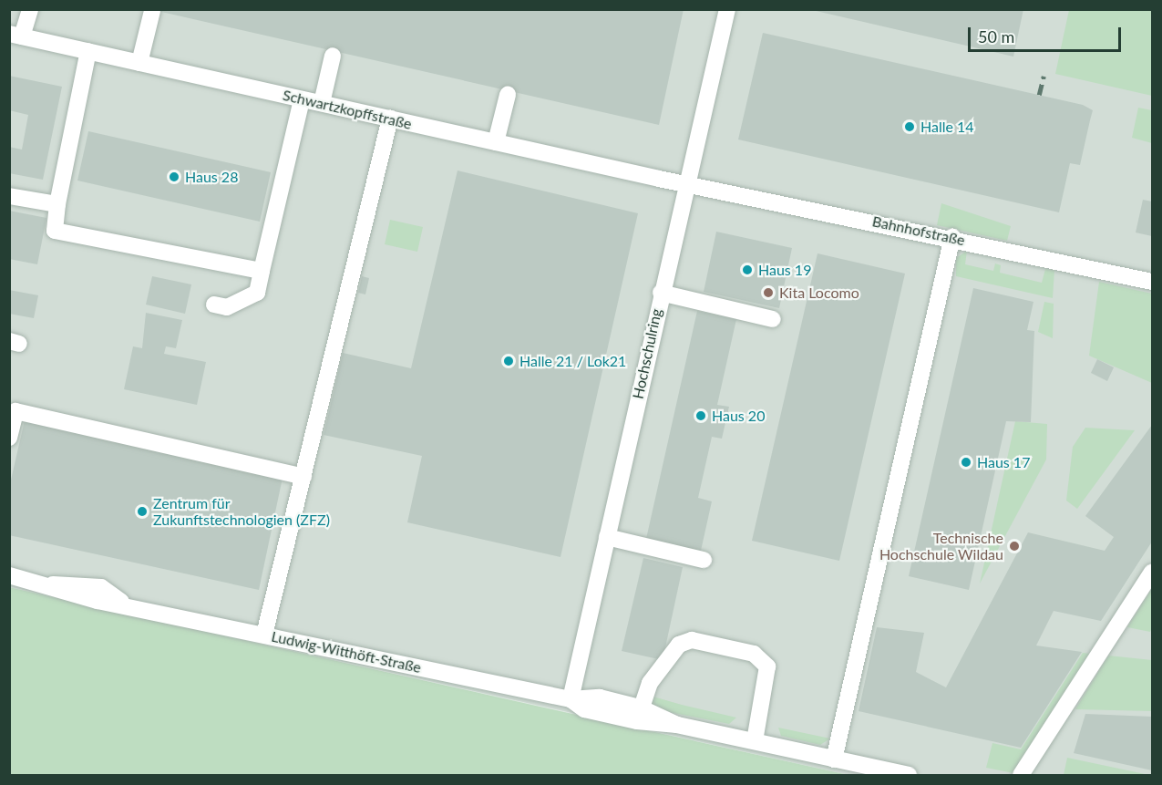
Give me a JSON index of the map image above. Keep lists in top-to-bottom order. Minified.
{"streets":{"street":["Schwartzkopffstraße","Bahnhofstraße","Hochschulring","Ludwig-Witthöft-Straße"]},"crossings":[["Schwartzkopffstraße","Bahnhofstraße"],["Schwartzkopffstraße","Hochschulring"],["Bahnhofstraße","Hochschulring"],["Hochschulring","Ludwig-Witthöft-Straße"]],"places":["Halle 14","Haus 28","Haus 19","Kita Locomo","Halle 21 / Lok21","Haus 20","Haus 17","Zentrum für Zukunftstechnologien (ZFZ)","Technische Hochschule Wildau"],"scale_bar":"50 m"}
